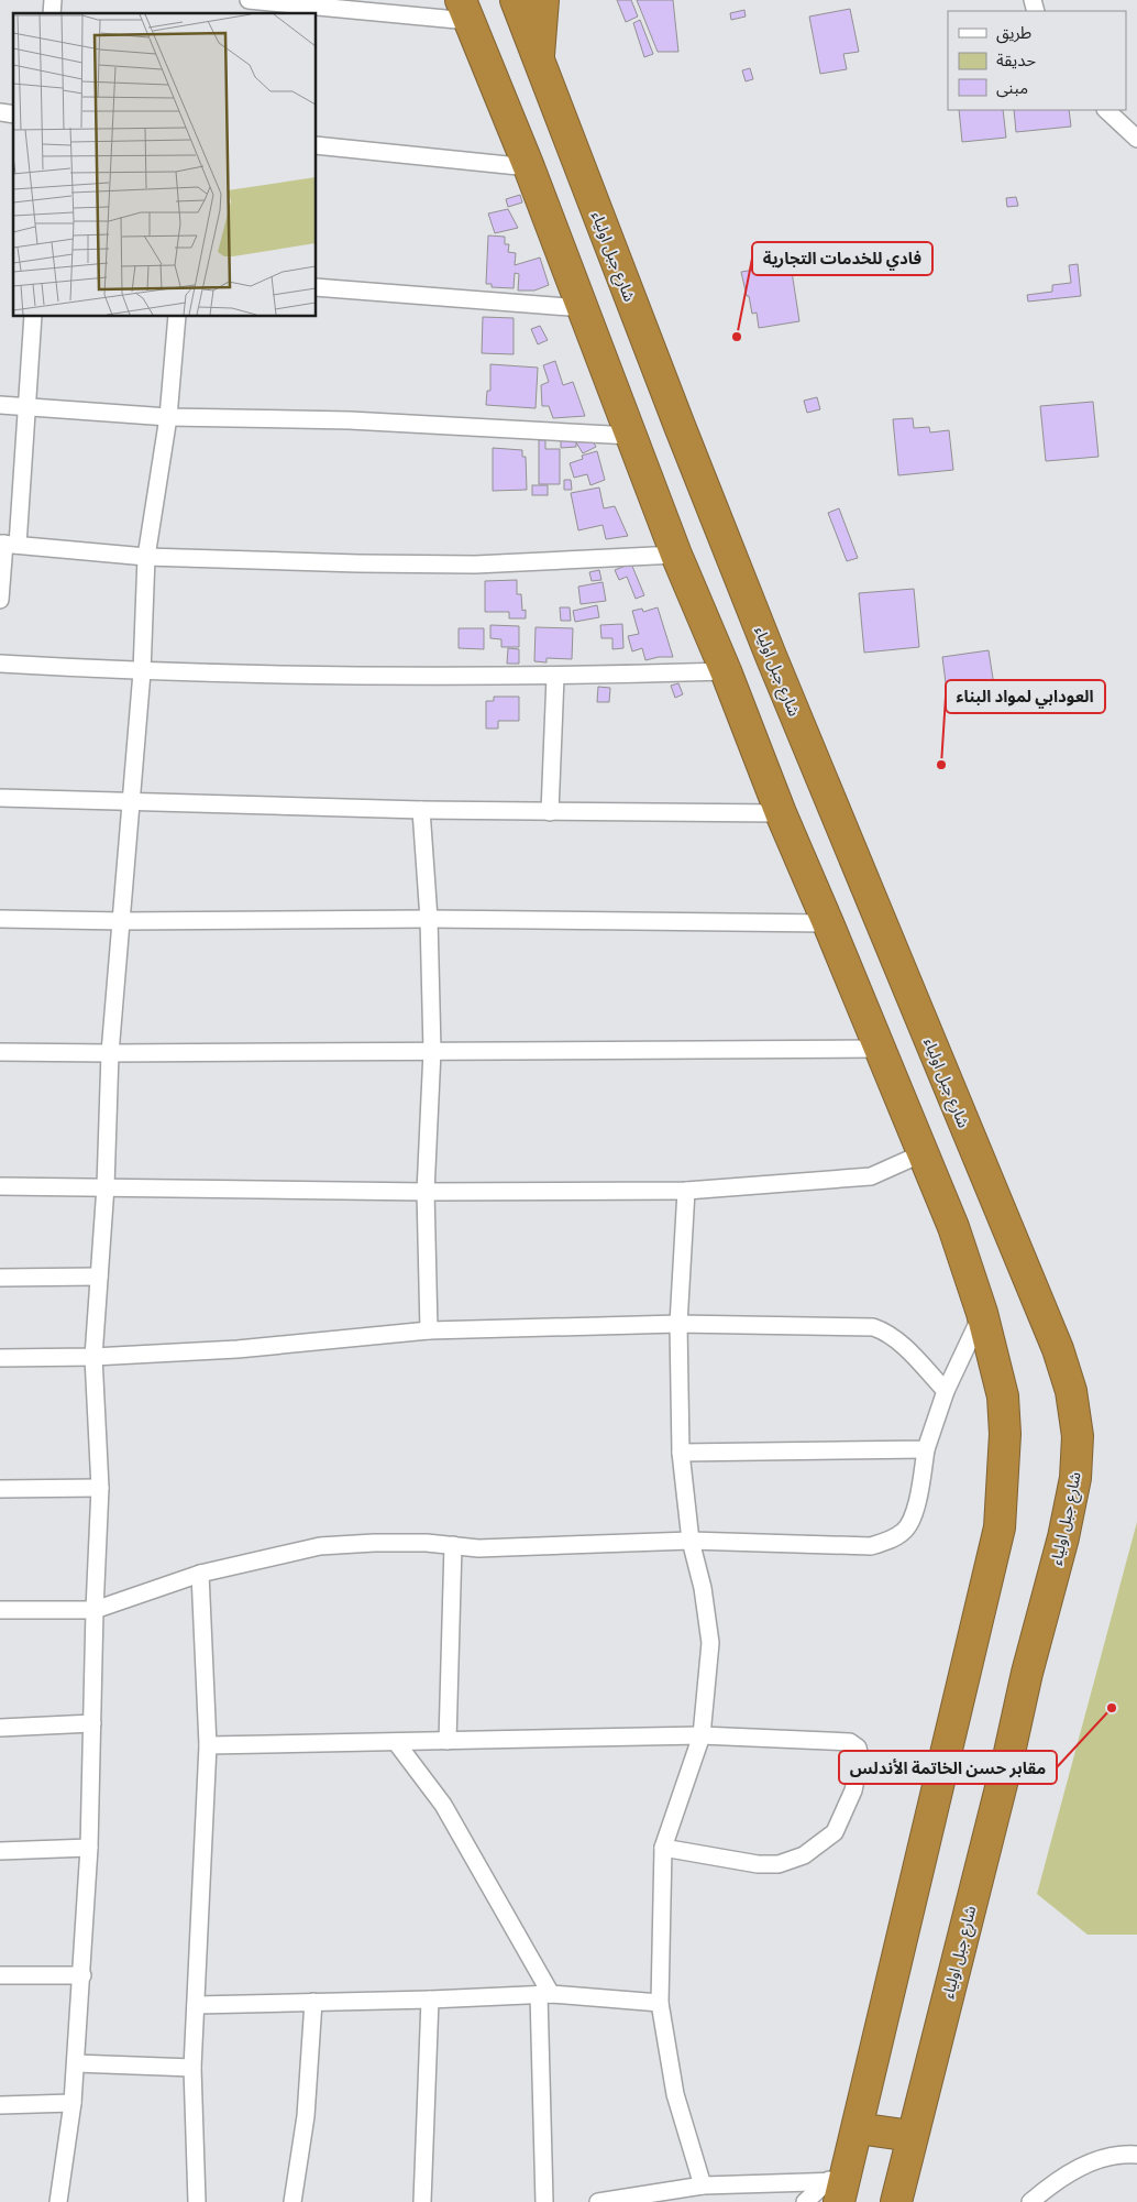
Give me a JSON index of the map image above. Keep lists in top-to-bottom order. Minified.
{"streets":{"highway":["شارع جبل اولياء"]},"places":["فادي للخدمات التجارية","العودابي لمواد البناء","مقابر حسن الخاتمة الأندلس"],"legend":["طريق","حديقة","مبنى"]}
